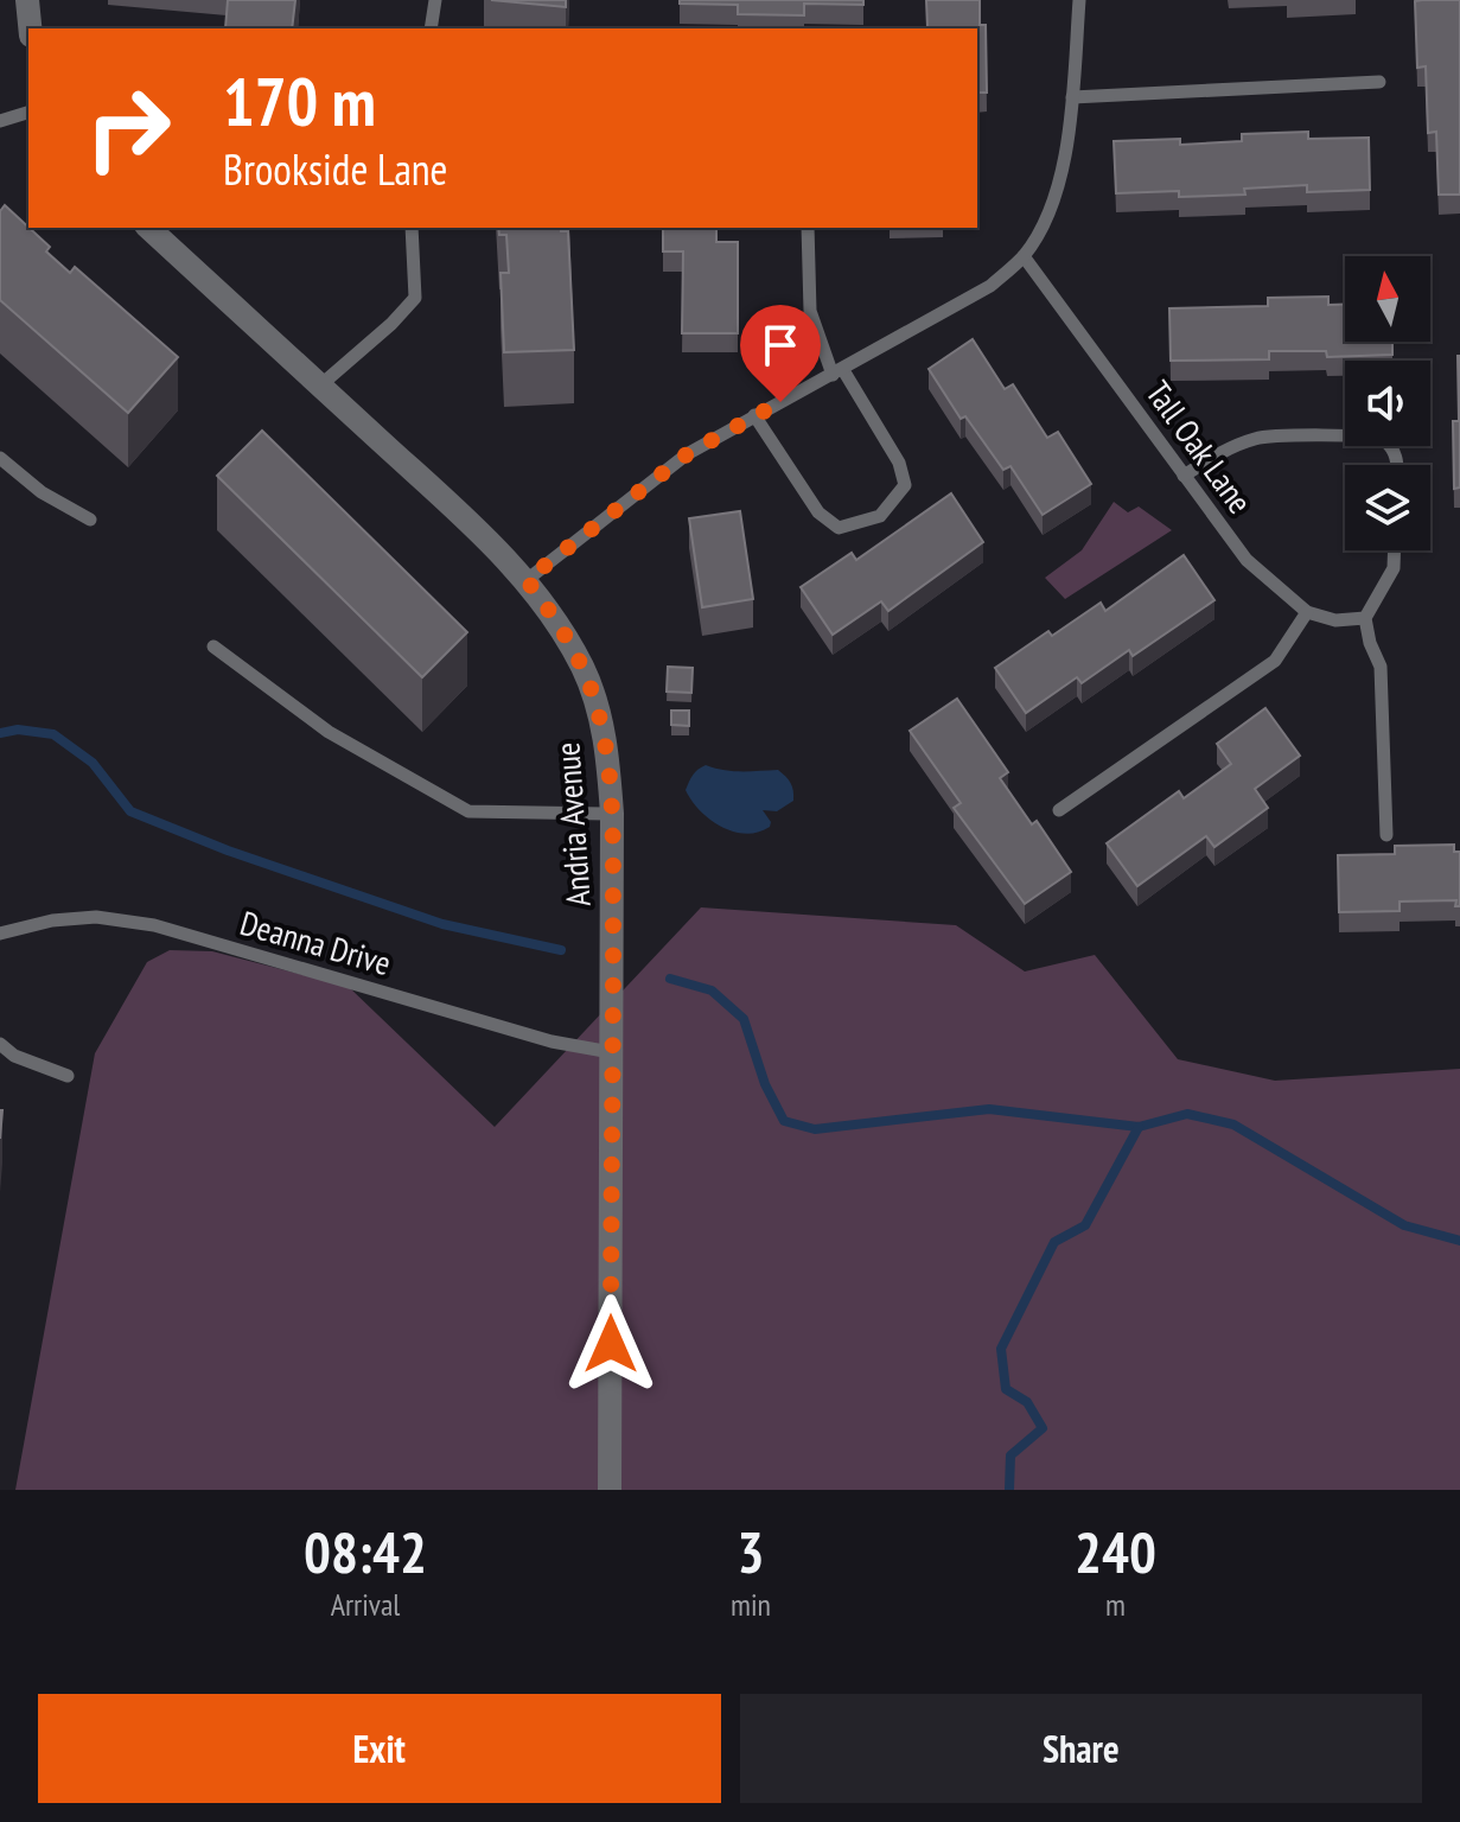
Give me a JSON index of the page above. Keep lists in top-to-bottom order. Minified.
{"streets":{"street":["Andria Avenue"],"lane":["Tall Oak Lane","Deanna Drive"]},"crossings":[["Andria Avenue","Deanna Drive"]],"north":"top","page":{"turn":["170 m","Brookside Lane"],"eta":["08:42","Arrival","3","min","240","m"],"buttons":["Exit","Share"]}}
